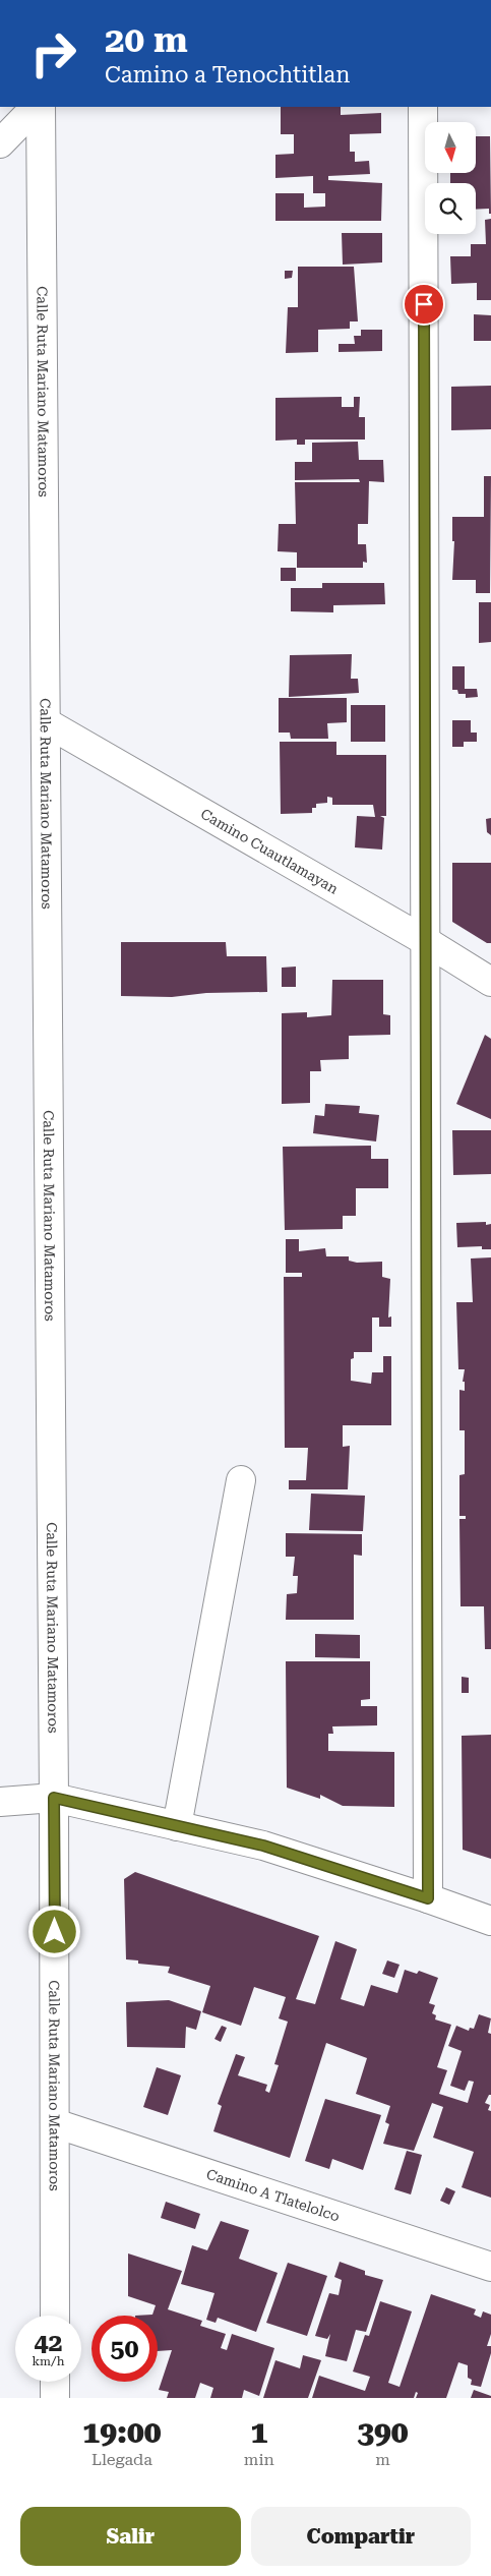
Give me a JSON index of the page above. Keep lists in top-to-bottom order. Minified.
{"streets":{"street":["Calle Ruta Mariano Matamoros","Camino Cuautlamayan","Camino A Tlatelolco"]},"crossings":[["Calle Ruta Mariano Matamoros","Camino Cuautlamayan"],["Calle Ruta Mariano Matamoros","Camino A Tlatelolco"]],"north":"bottom","page":{"turn":["20 m","Camino a Tenochtitlan"],"speed":"42 km/h","limit":"50","eta":["19:00","Llegada","1","min","390","m"],"buttons":["Salir","Compartir"]}}
